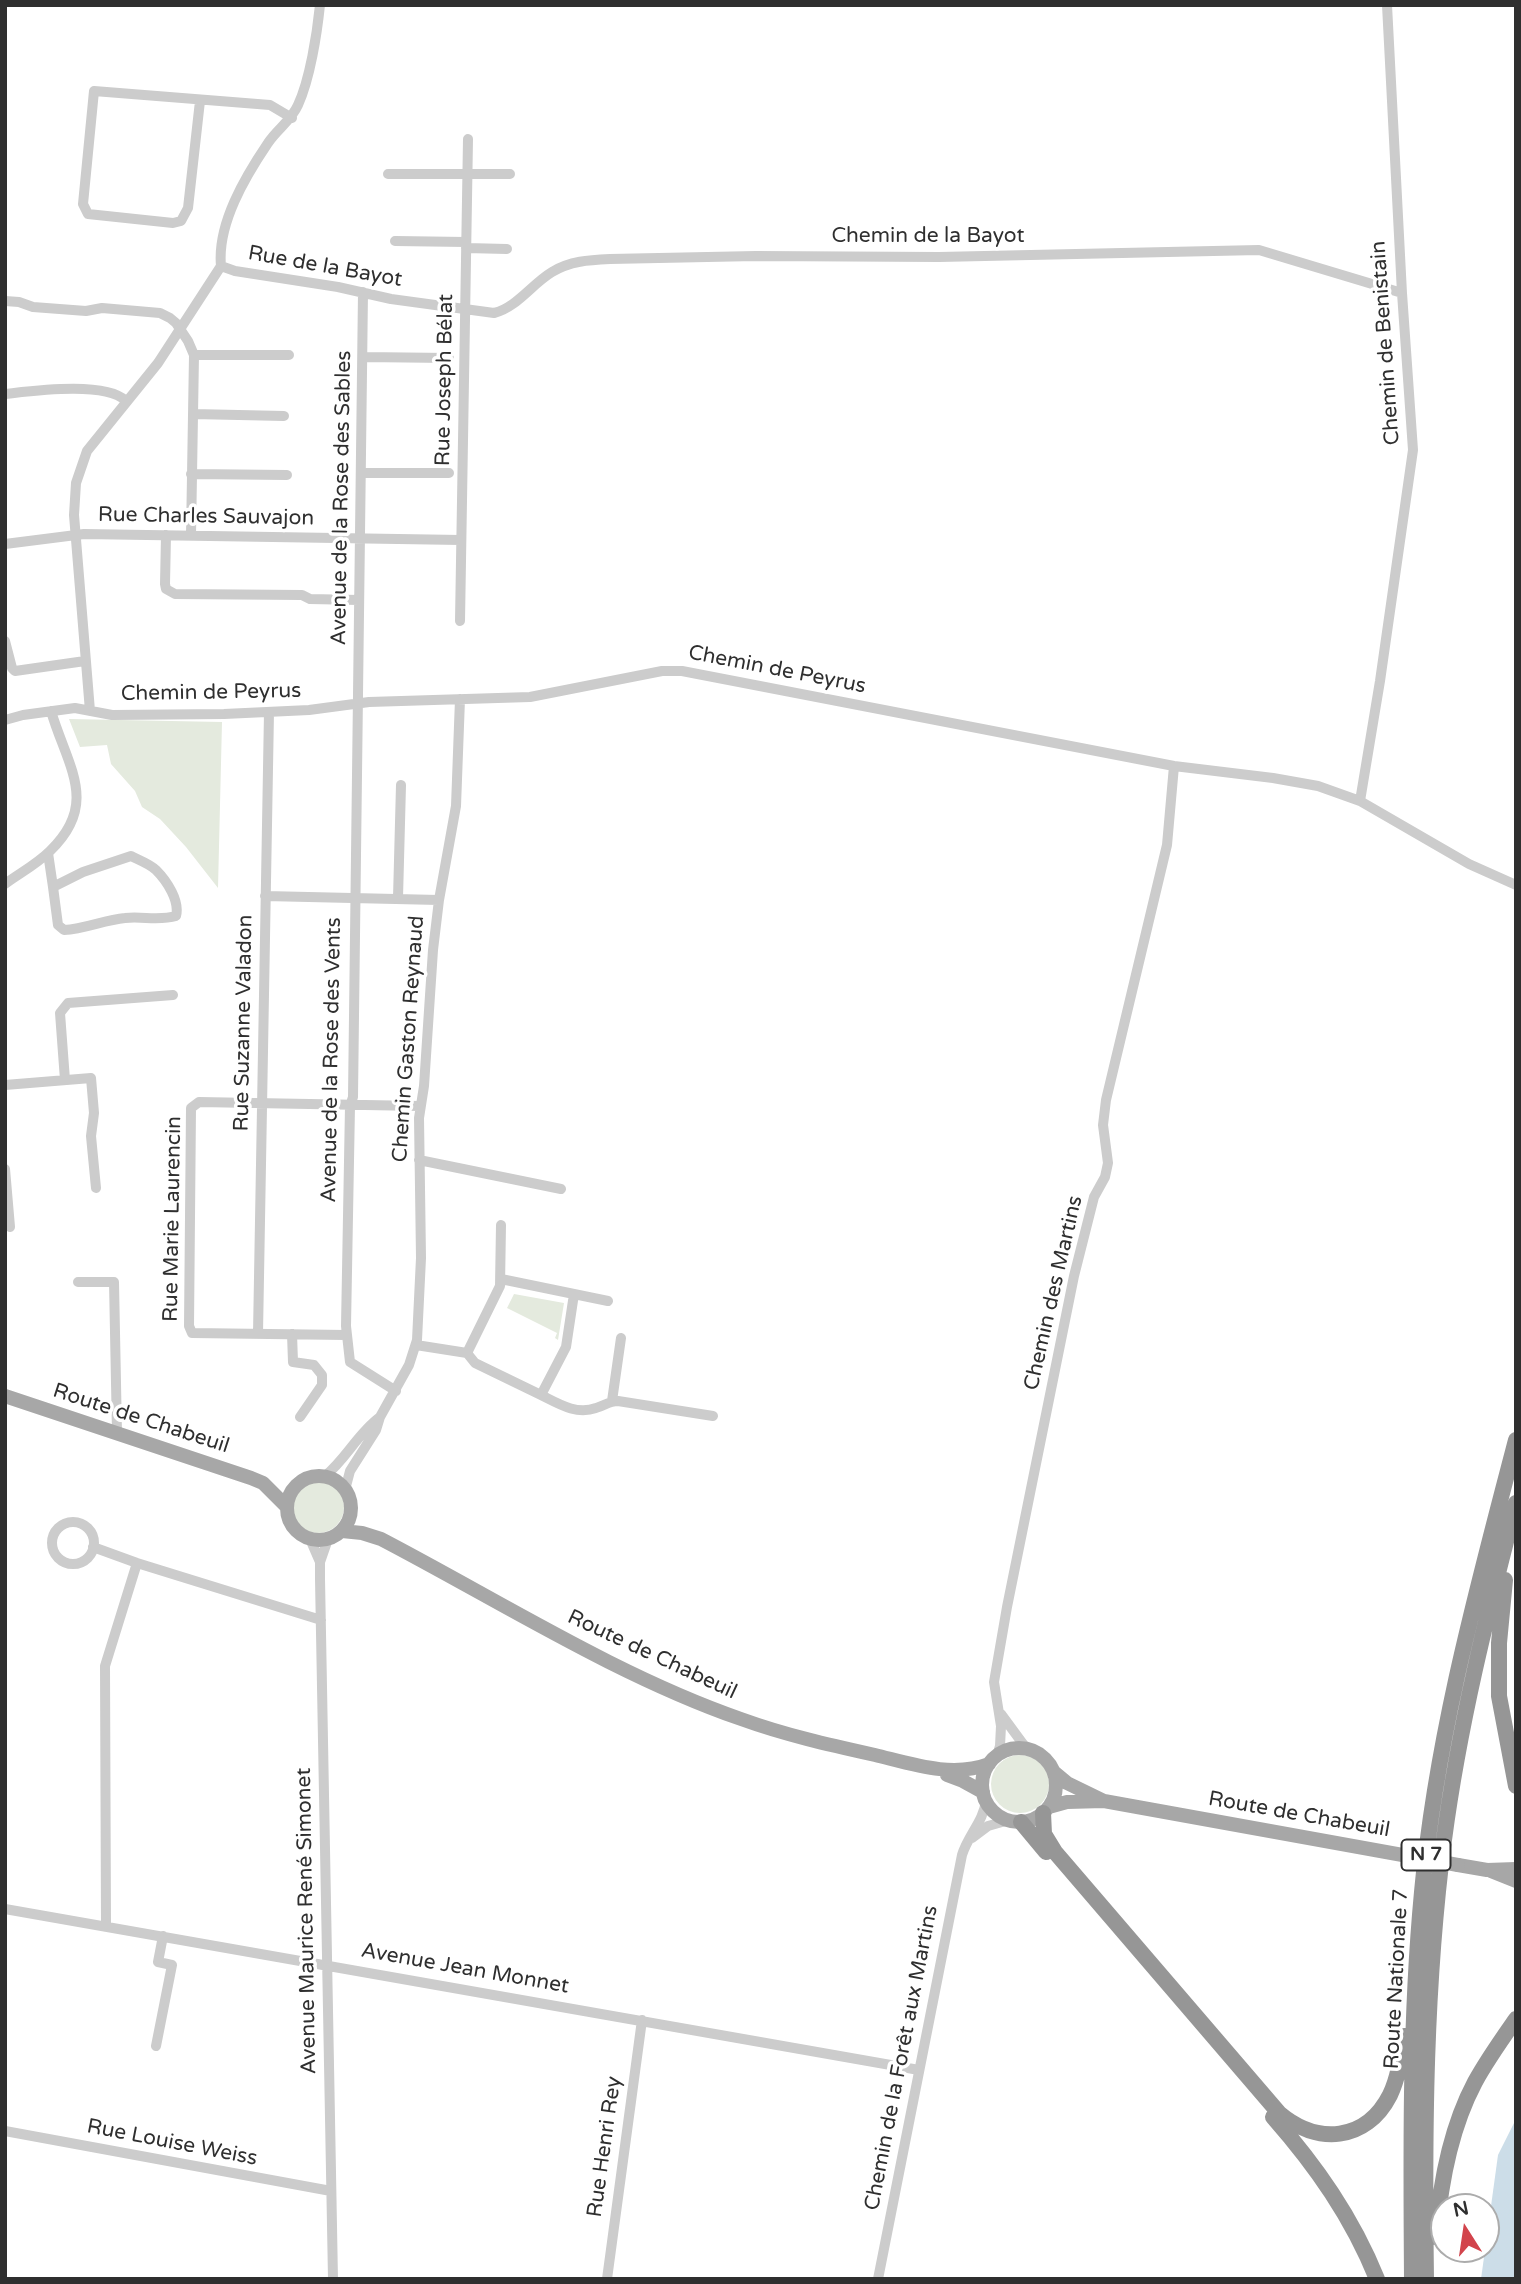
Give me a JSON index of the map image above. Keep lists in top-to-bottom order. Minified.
{"streets":{"highway":["N 7","Route Nationale 7"],"main road":["Route de Chabeuil"],"street":["Chemin de la Bayot","Rue de la Bayot","Chemin de Benistain","Rue Joseph Bélat","Avenue de la Rose des Sables","Rue Charles Sauvajon","Chemin de Peyrus","Rue Suzanne Valadon","Chemin Gaston Reynaud","Avenue de la Rose des Vents","Rue Marie Laurencin","Chemin des Martins","Avenue Maurice René Simonet","Avenue Jean Monnet","Chemin de la Forêt aux Martins","Rue Louise Weiss","Rue Henri Rey"]},"crossings":[["Chemin de la Bayot","Rue de la Bayot"],["Chemin de la Bayot","Chemin de Benistain"],["Chemin de la Bayot","Rue Joseph Bélat"],["Rue de la Bayot","Rue Joseph Bélat"],["Rue de la Bayot","Avenue de la Rose des Sables"],["Chemin de Benistain","Chemin de Peyrus"],["Rue Joseph Bélat","Rue Charles Sauvajon"],["Avenue de la Rose des Sables","Rue Charles Sauvajon"],["Avenue de la Rose des Sables","Chemin de Peyrus"],["Avenue de la Rose des Sables","Avenue de la Rose des Vents"],["Chemin de Peyrus","Rue Suzanne Valadon"],["Chemin de Peyrus","Chemin Gaston Reynaud"],["Chemin de Peyrus","Avenue de la Rose des Vents"],["Chemin de Peyrus","Chemin des Martins"],["Rue Suzanne Valadon","Rue Marie Laurencin"],["Chemin Gaston Reynaud","Avenue de la Rose des Vents"],["Chemin Gaston Reynaud","Rue Marie Laurencin"],["Chemin Gaston Reynaud","Route de Chabeuil"],["Chemin Gaston Reynaud","Avenue Maurice René Simonet"],["Avenue de la Rose des Vents","Rue Marie Laurencin"],["Chemin des Martins","Chemin de la Forêt aux Martins"],["Route de Chabeuil","Avenue Maurice René Simonet"],["Avenue Maurice René Simonet","Avenue Jean Monnet"],["Avenue Maurice René Simonet","Rue Louise Weiss"],["Avenue Jean Monnet","Chemin de la Forêt aux Martins"],["Avenue Jean Monnet","Rue Henri Rey"]],"north":"top"}
